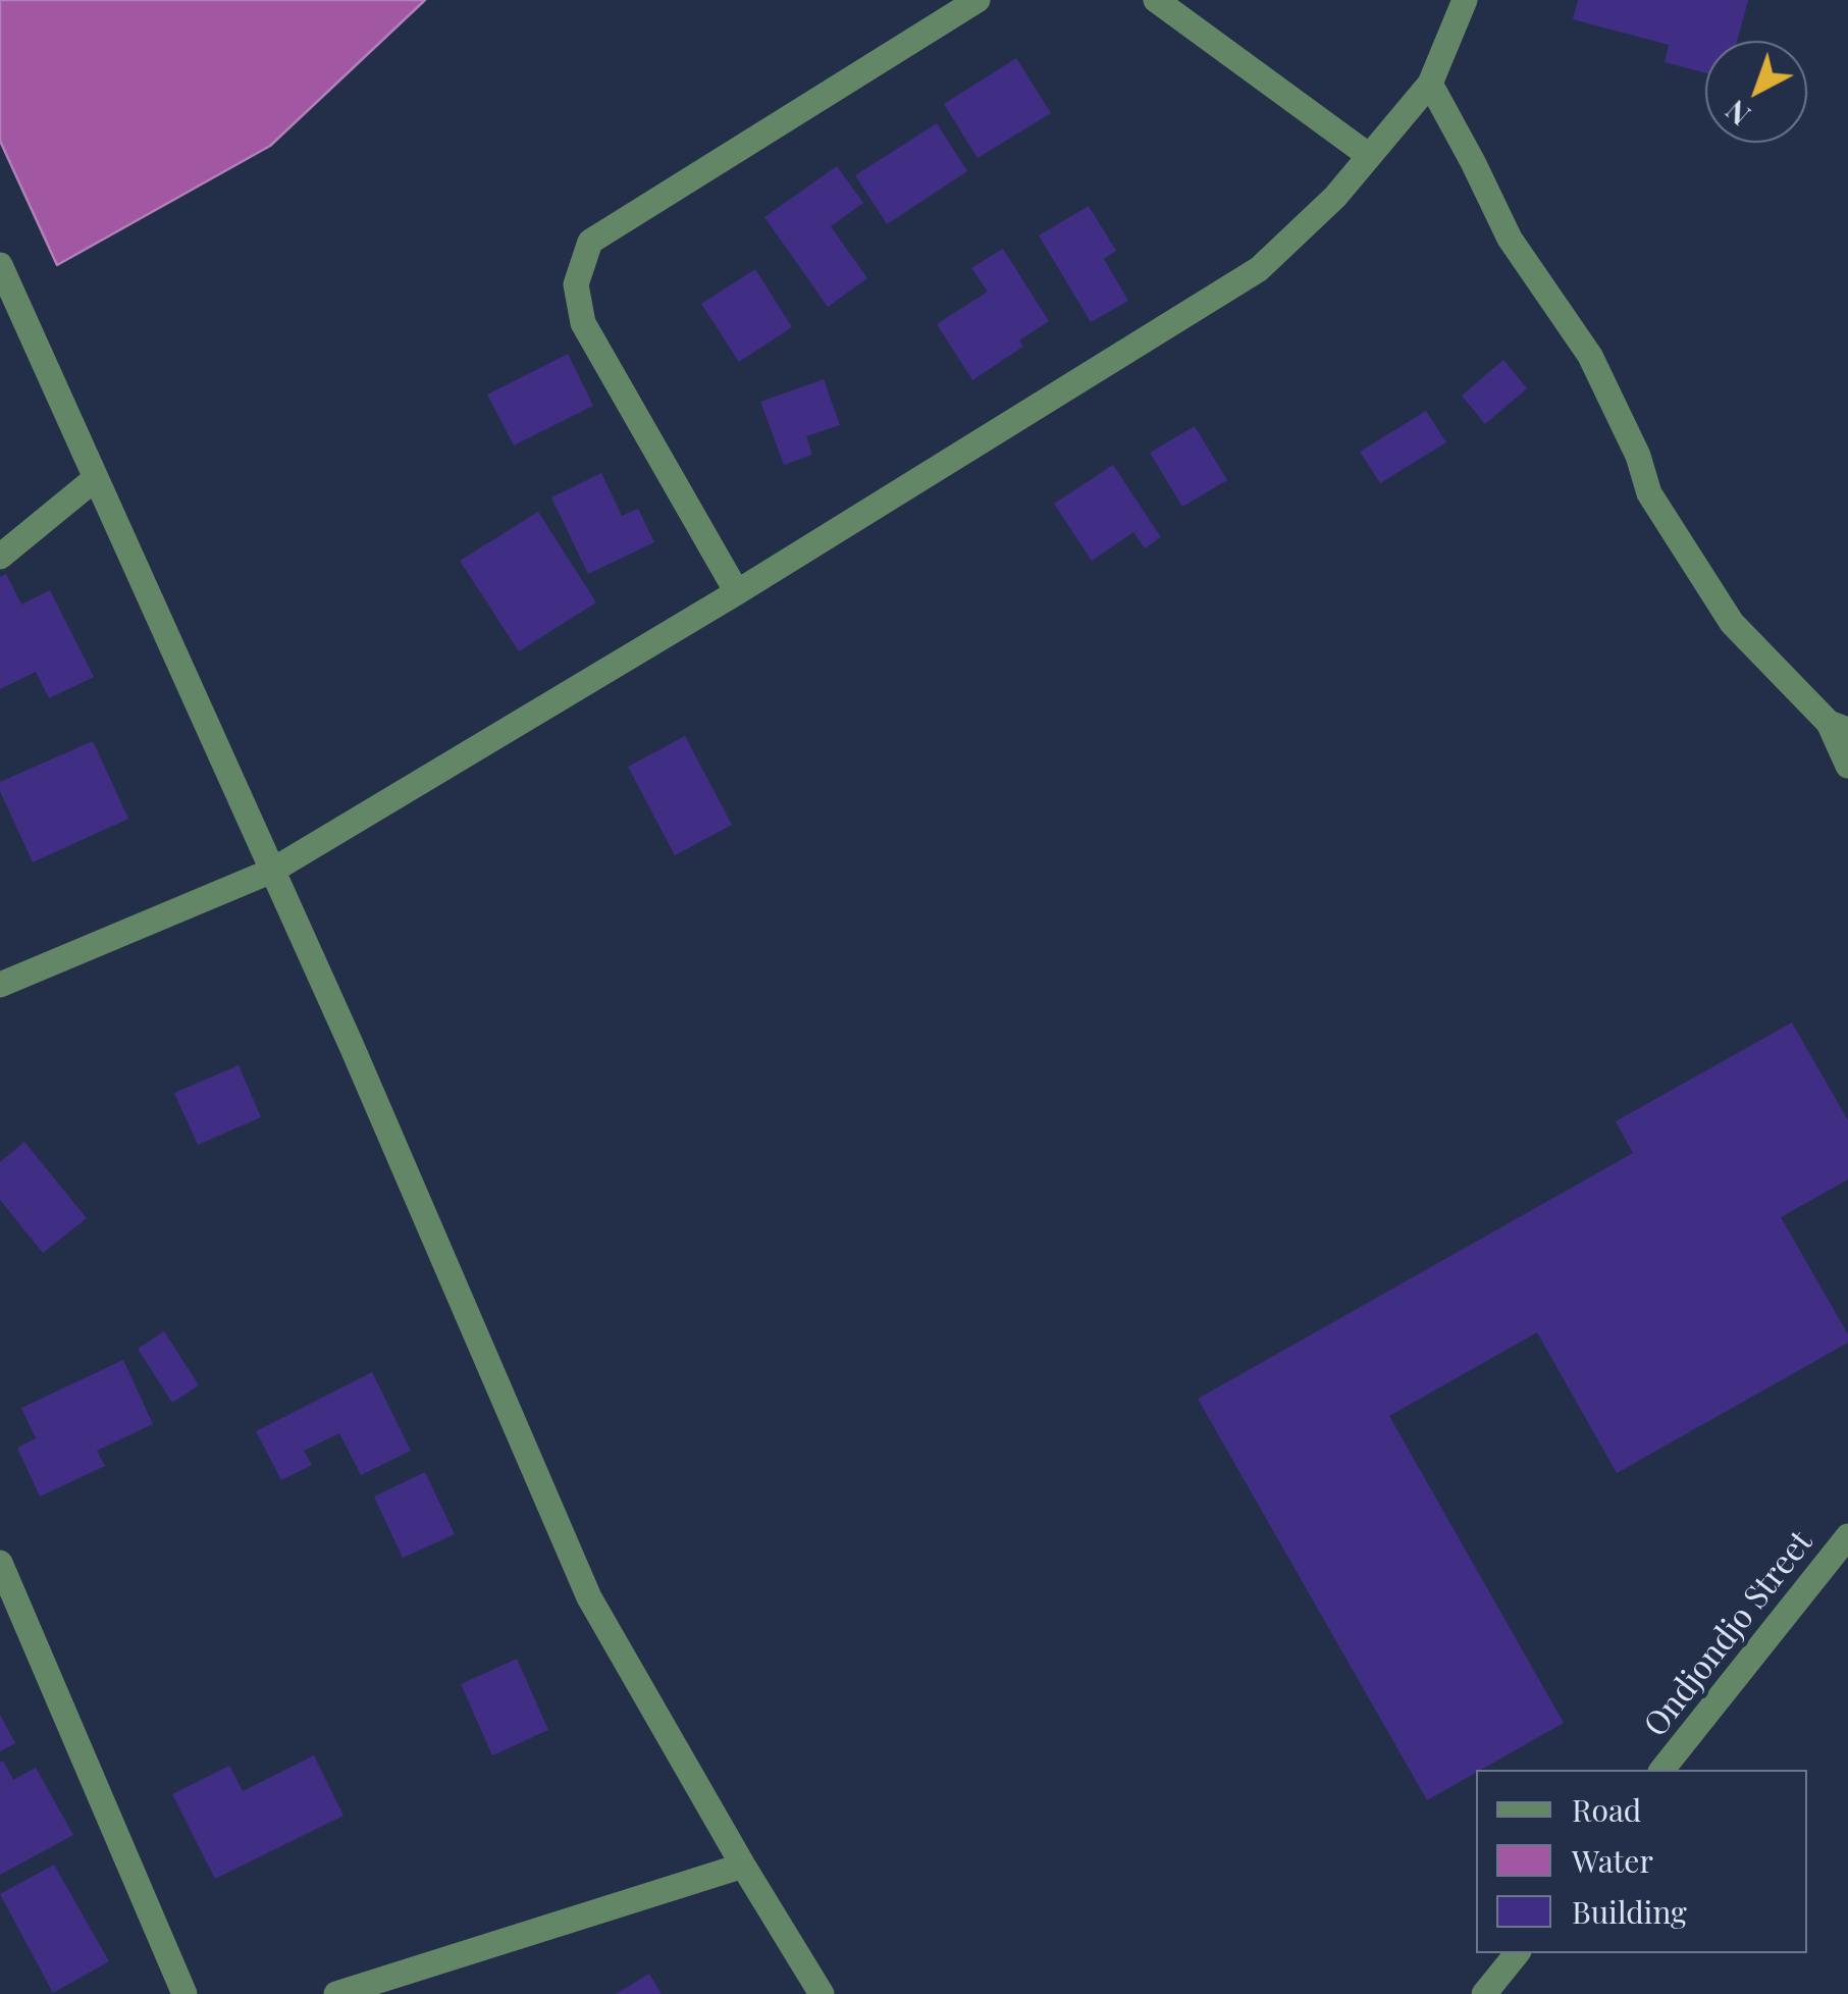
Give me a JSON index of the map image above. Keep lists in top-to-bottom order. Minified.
{"streets":{"street":["Ondjondjo Street"]},"legend":["Road","Water","Building"],"north":"bottom left"}
